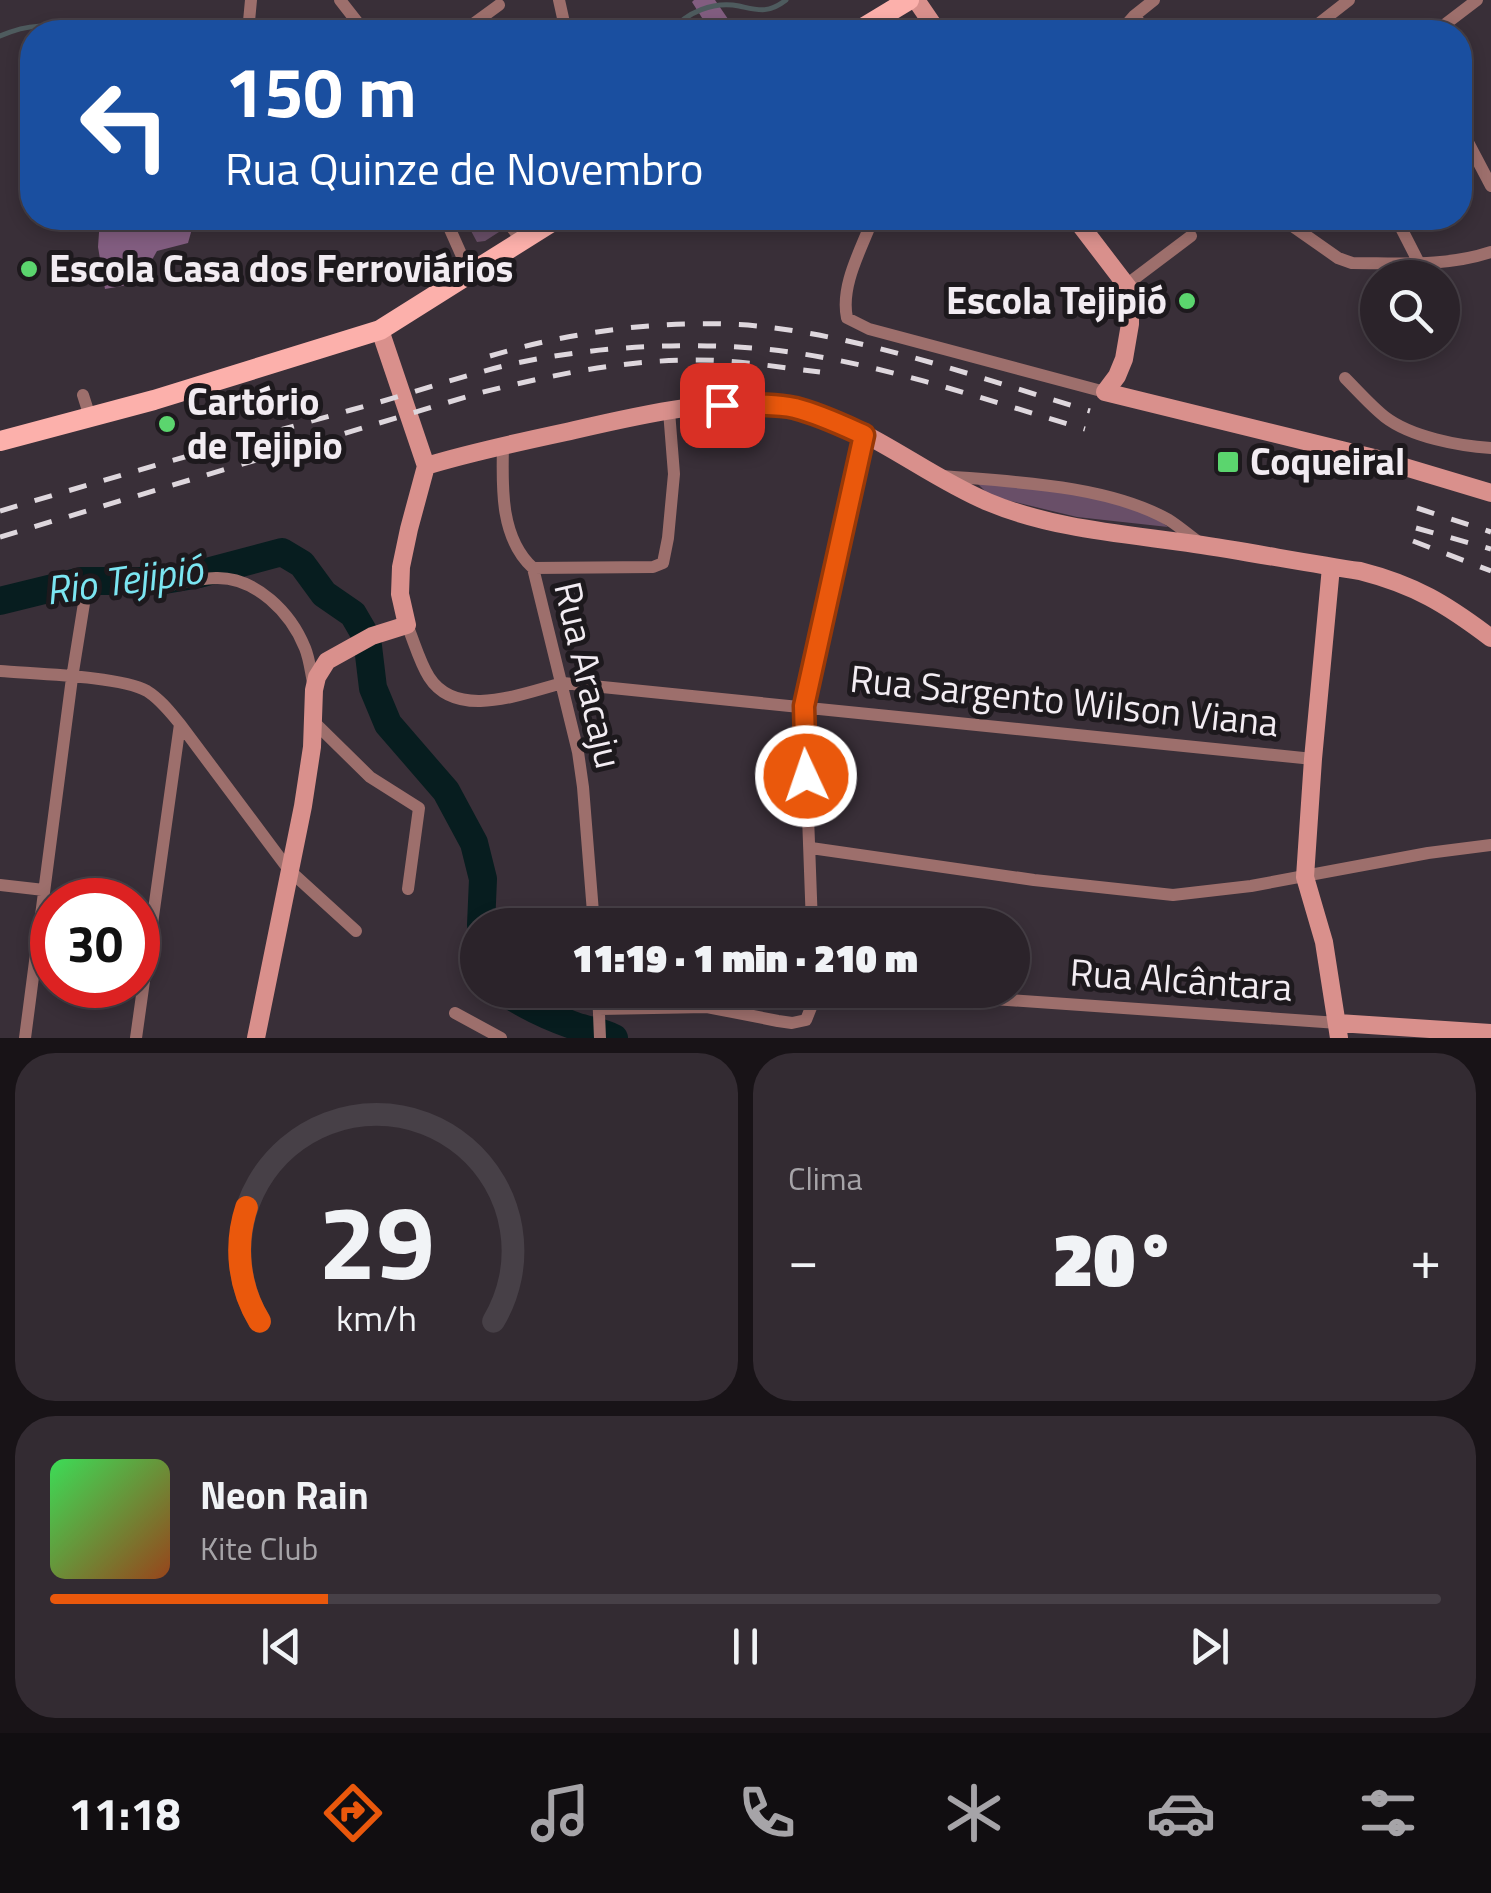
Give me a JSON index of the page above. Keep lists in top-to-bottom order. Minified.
{"streets":{"street":["Rua Aracaju","Rua Sargento Wilson Viana","Rua Alcântara"]},"crossings":[["Rua Aracaju","Rua Sargento Wilson Viana"]],"water":["Rio Tejipió"],"places":{"other":["Escola Casa dos Ferroviários","Escola Tejipió","Cartório de Tejipio"],"transit":["Coqueiral"]},"page":{"turn":["150 m","Rua Quinze de Novembro"],"limit":"30","trip":"11:19 · 1 min · 210 m","tile":"Clima","heat":["−","20°","+"],"song":["Neon Rain","Kite Club"],"tabs":"11:18","gauge":["29","km/h"]}}
